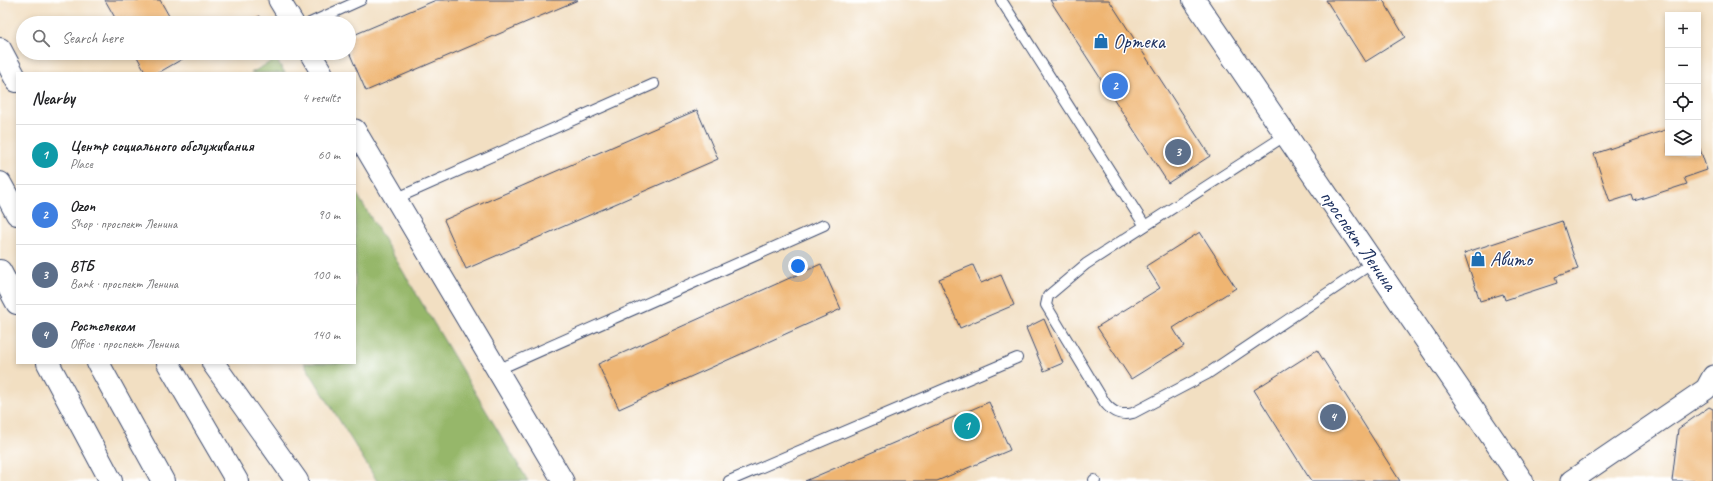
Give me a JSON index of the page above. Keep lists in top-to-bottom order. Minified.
{"streets":{"main road":["проспект Ленина"]},"places":{"shop":["Ортека","Авито"]},"page":{"map_buttons":["+","−"],"search":"Search here","pins":["2","3","4","1"],"heading":["Nearby","4 results"],"list":[{"mark":"1","name":"Центр социального обслуживания","note":"Place","value":"60 m"},{"mark":"2","name":"Ozon","note":"Shop · проспект Ленина","value":"90 m"},{"mark":"3","name":"ВТБ","note":"Bank · проспект Ленина","value":"100 m"},{"mark":"4","name":"Ростелеком","note":"Office · проспект Ленина","value":"140 m"}]}}
